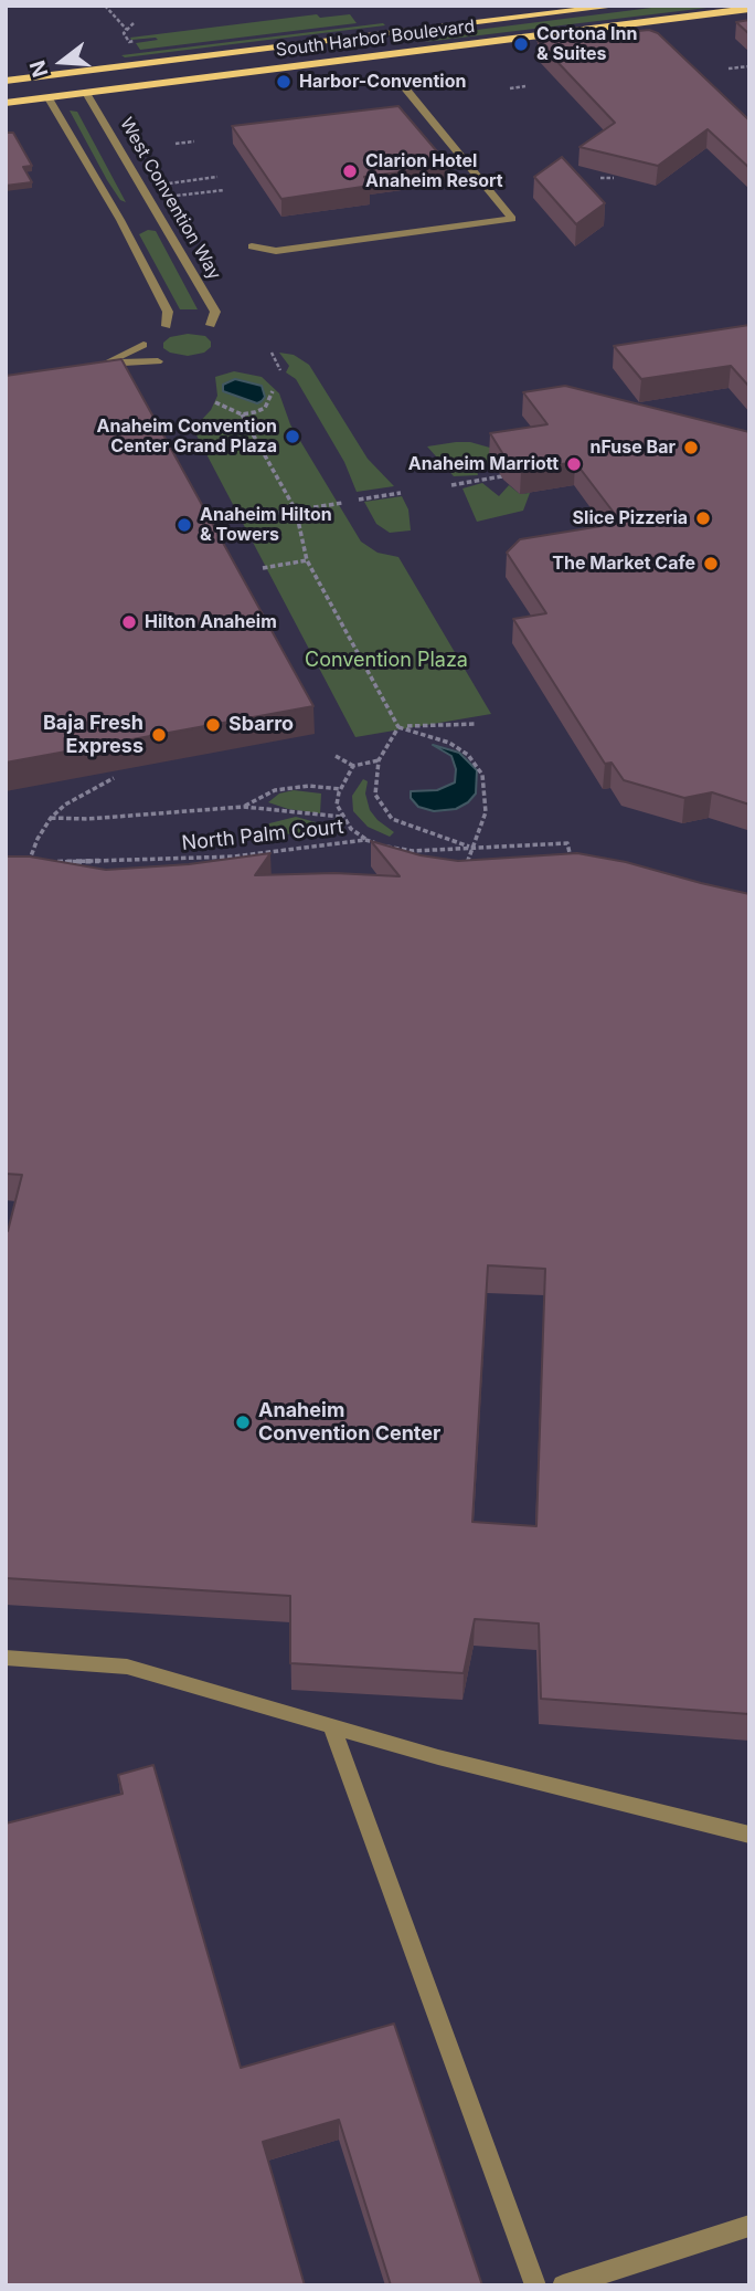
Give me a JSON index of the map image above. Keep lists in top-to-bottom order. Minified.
{"streets":{"main road":["South Harbor Boulevard"],"street":["West Convention Way"],"path":["North Palm Court"]},"crossings":[["South Harbor Boulevard","West Convention Way"]],"parks":["Convention Plaza"],"places":["Cortona Inn & Suites","Harbor-Convention","Clarion Hotel Anaheim Resort","Anaheim Convention Center Grand Plaza","nFuse Bar","Anaheim Marriott","Slice Pizzeria","Anaheim Hilton & Towers","The Market Cafe","Hilton Anaheim","Sbarro","Baja Fresh Express","Anaheim Convention Center"],"north":"left"}
